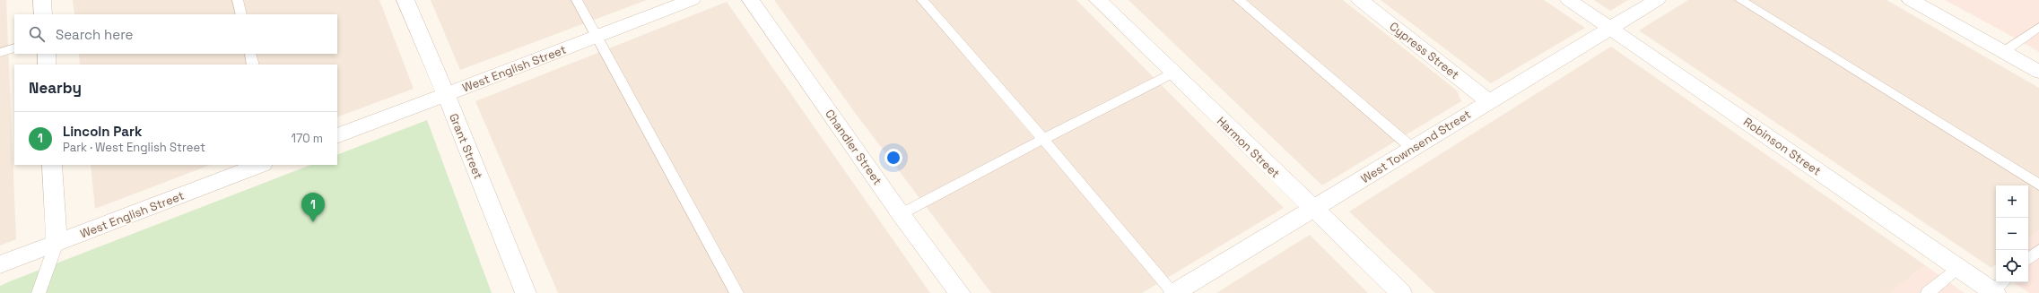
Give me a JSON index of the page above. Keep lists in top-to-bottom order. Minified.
{"streets":{"street":["Cypress Street","West English Street","Grant Street","West Townsend Street","Robinson Street","Chandler Street","Harmon Street"]},"crossings":[["Cypress Street","West Townsend Street"],["West English Street","Grant Street"],["West Townsend Street","Robinson Street"],["West Townsend Street","Harmon Street"]],"page":{"search":"Search here","heading":"Nearby","list":[{"mark":"1","name":"Lincoln Park","note":"Park · West English Street","value":"170 m"}],"map_buttons":["+","−"],"pins":"1"}}
